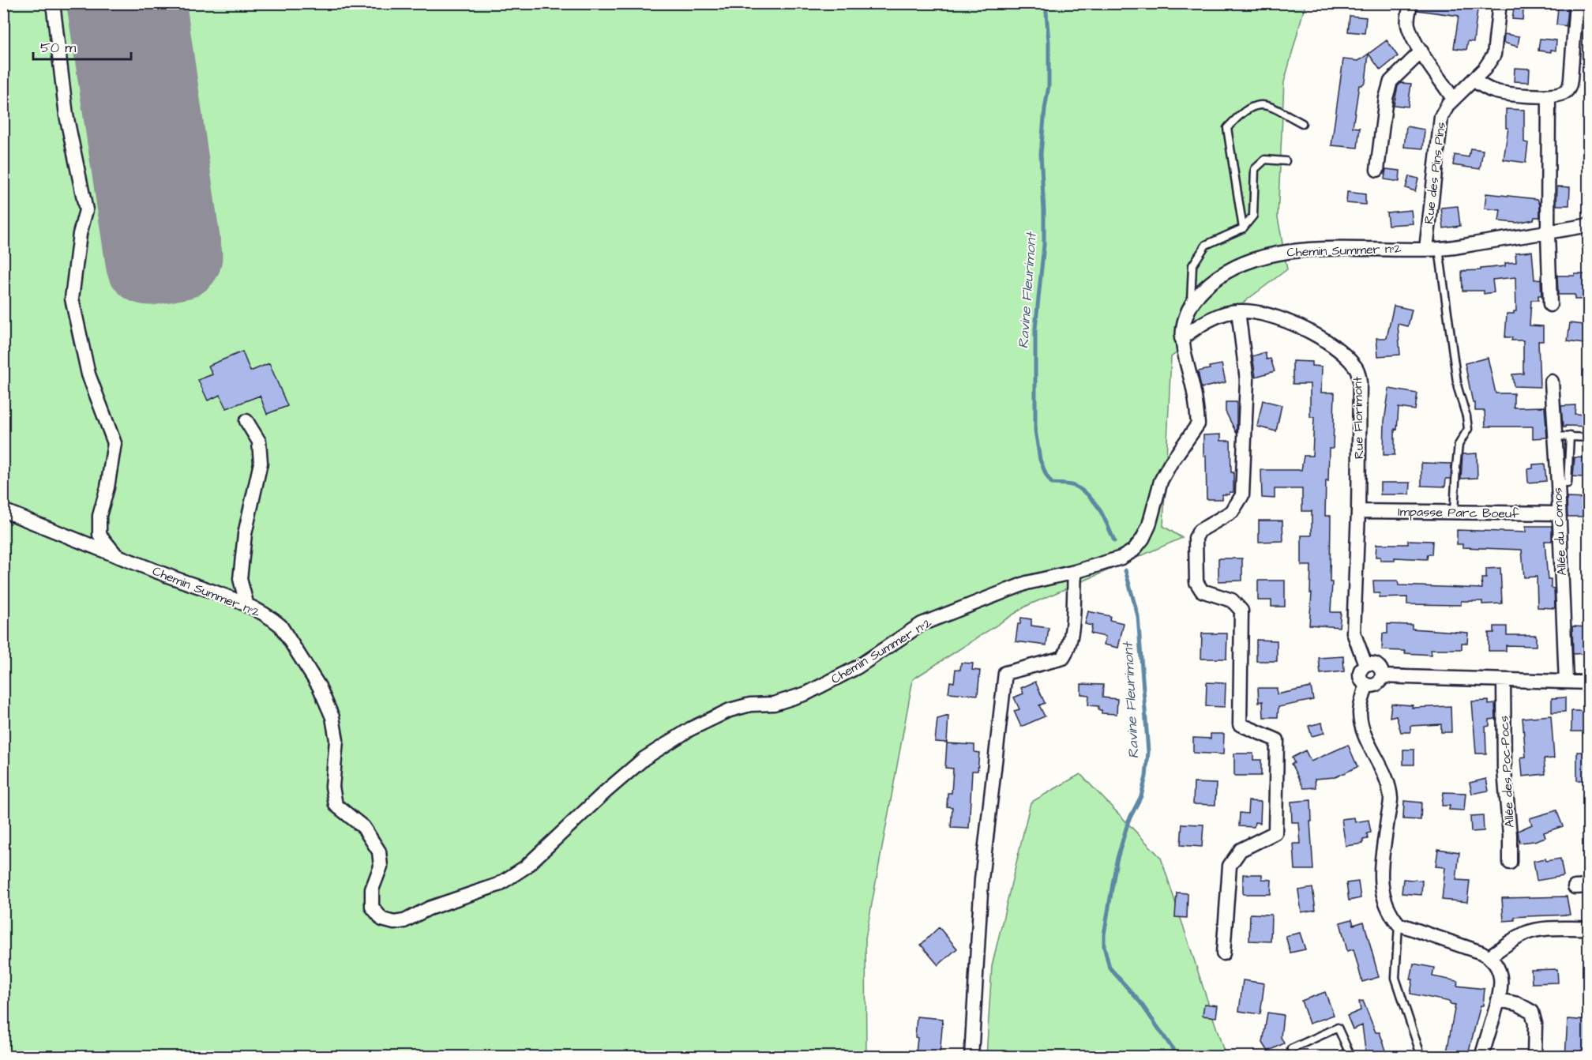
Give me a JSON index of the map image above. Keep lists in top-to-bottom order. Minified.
{"streets":{"street":["Rue des Pins Pins","Chemin Summer n°2","Rue Florimont","Impasse Parc Boeuf","Allée du Comos","Allée des Poc-Pocs"]},"crossings":[["Rue des Pins Pins","Chemin Summer n°2"],["Chemin Summer n°2","Rue Florimont"],["Rue Florimont","Impasse Parc Boeuf"],["Impasse Parc Boeuf","Allée du Comos"]],"water":["Ravine Fleurimont"],"scale_bar":"50 m"}
